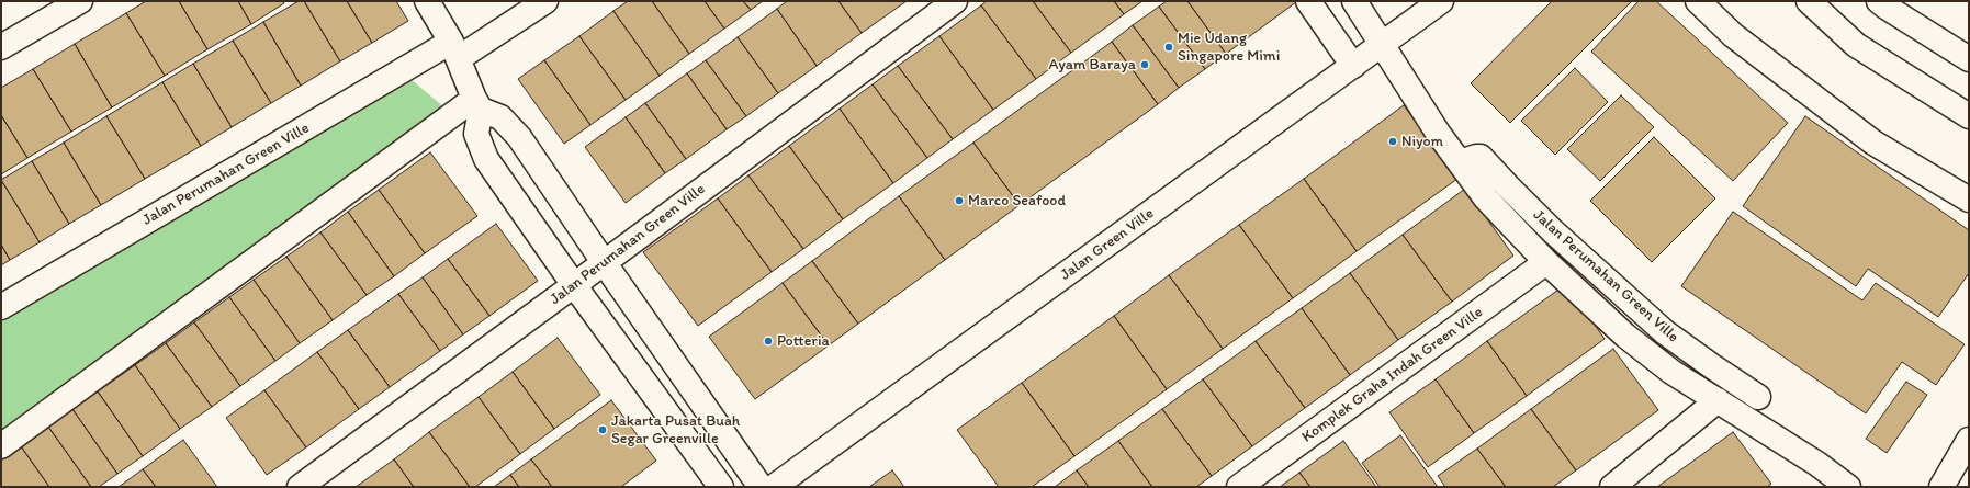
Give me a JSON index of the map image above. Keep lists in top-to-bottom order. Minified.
{"streets":{"street":["Jalan Perumahan Green Ville","Jalan Green Ville","Komplek Graha Indah Green Ville"]},"crossings":[["Jalan Perumahan Green Ville","Jalan Green Ville"],["Jalan Perumahan Green Ville","Komplek Graha Indah Green Ville"]],"places":["Mie Udang Singapore Mimi","Ayam Baraya","Niyom","Marco Seafood","Potteria","Jakarta Pusat Buah Segar Greenville"]}
